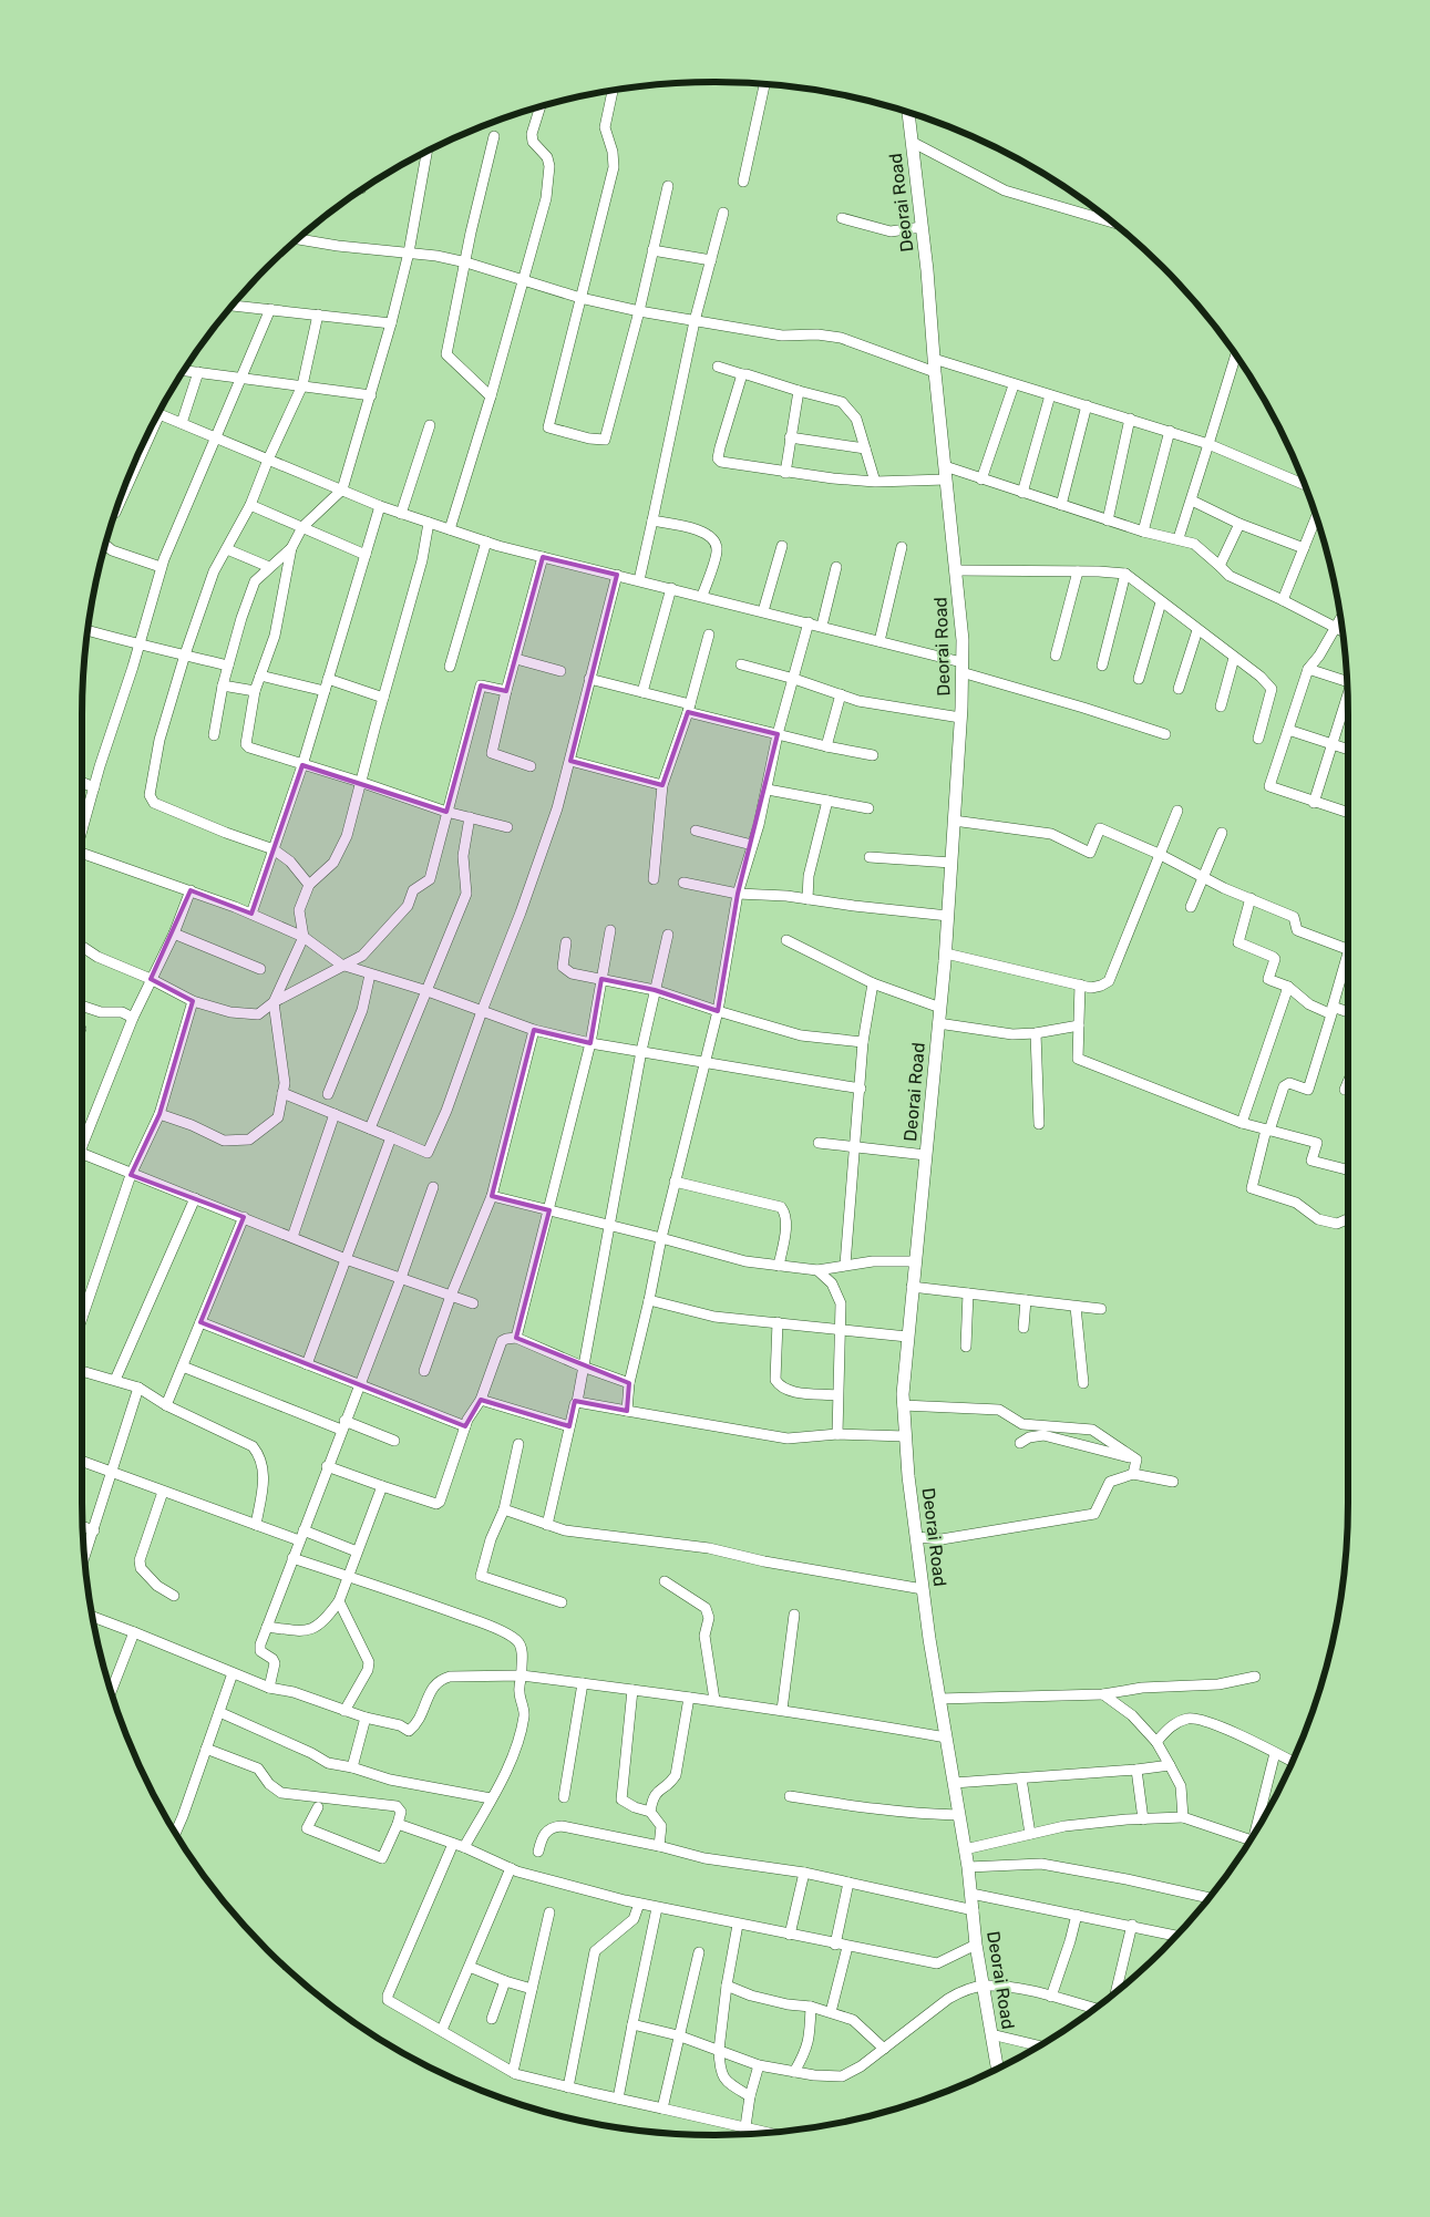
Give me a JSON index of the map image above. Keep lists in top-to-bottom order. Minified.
{"streets":{"street":["Deorai Road"]}}
